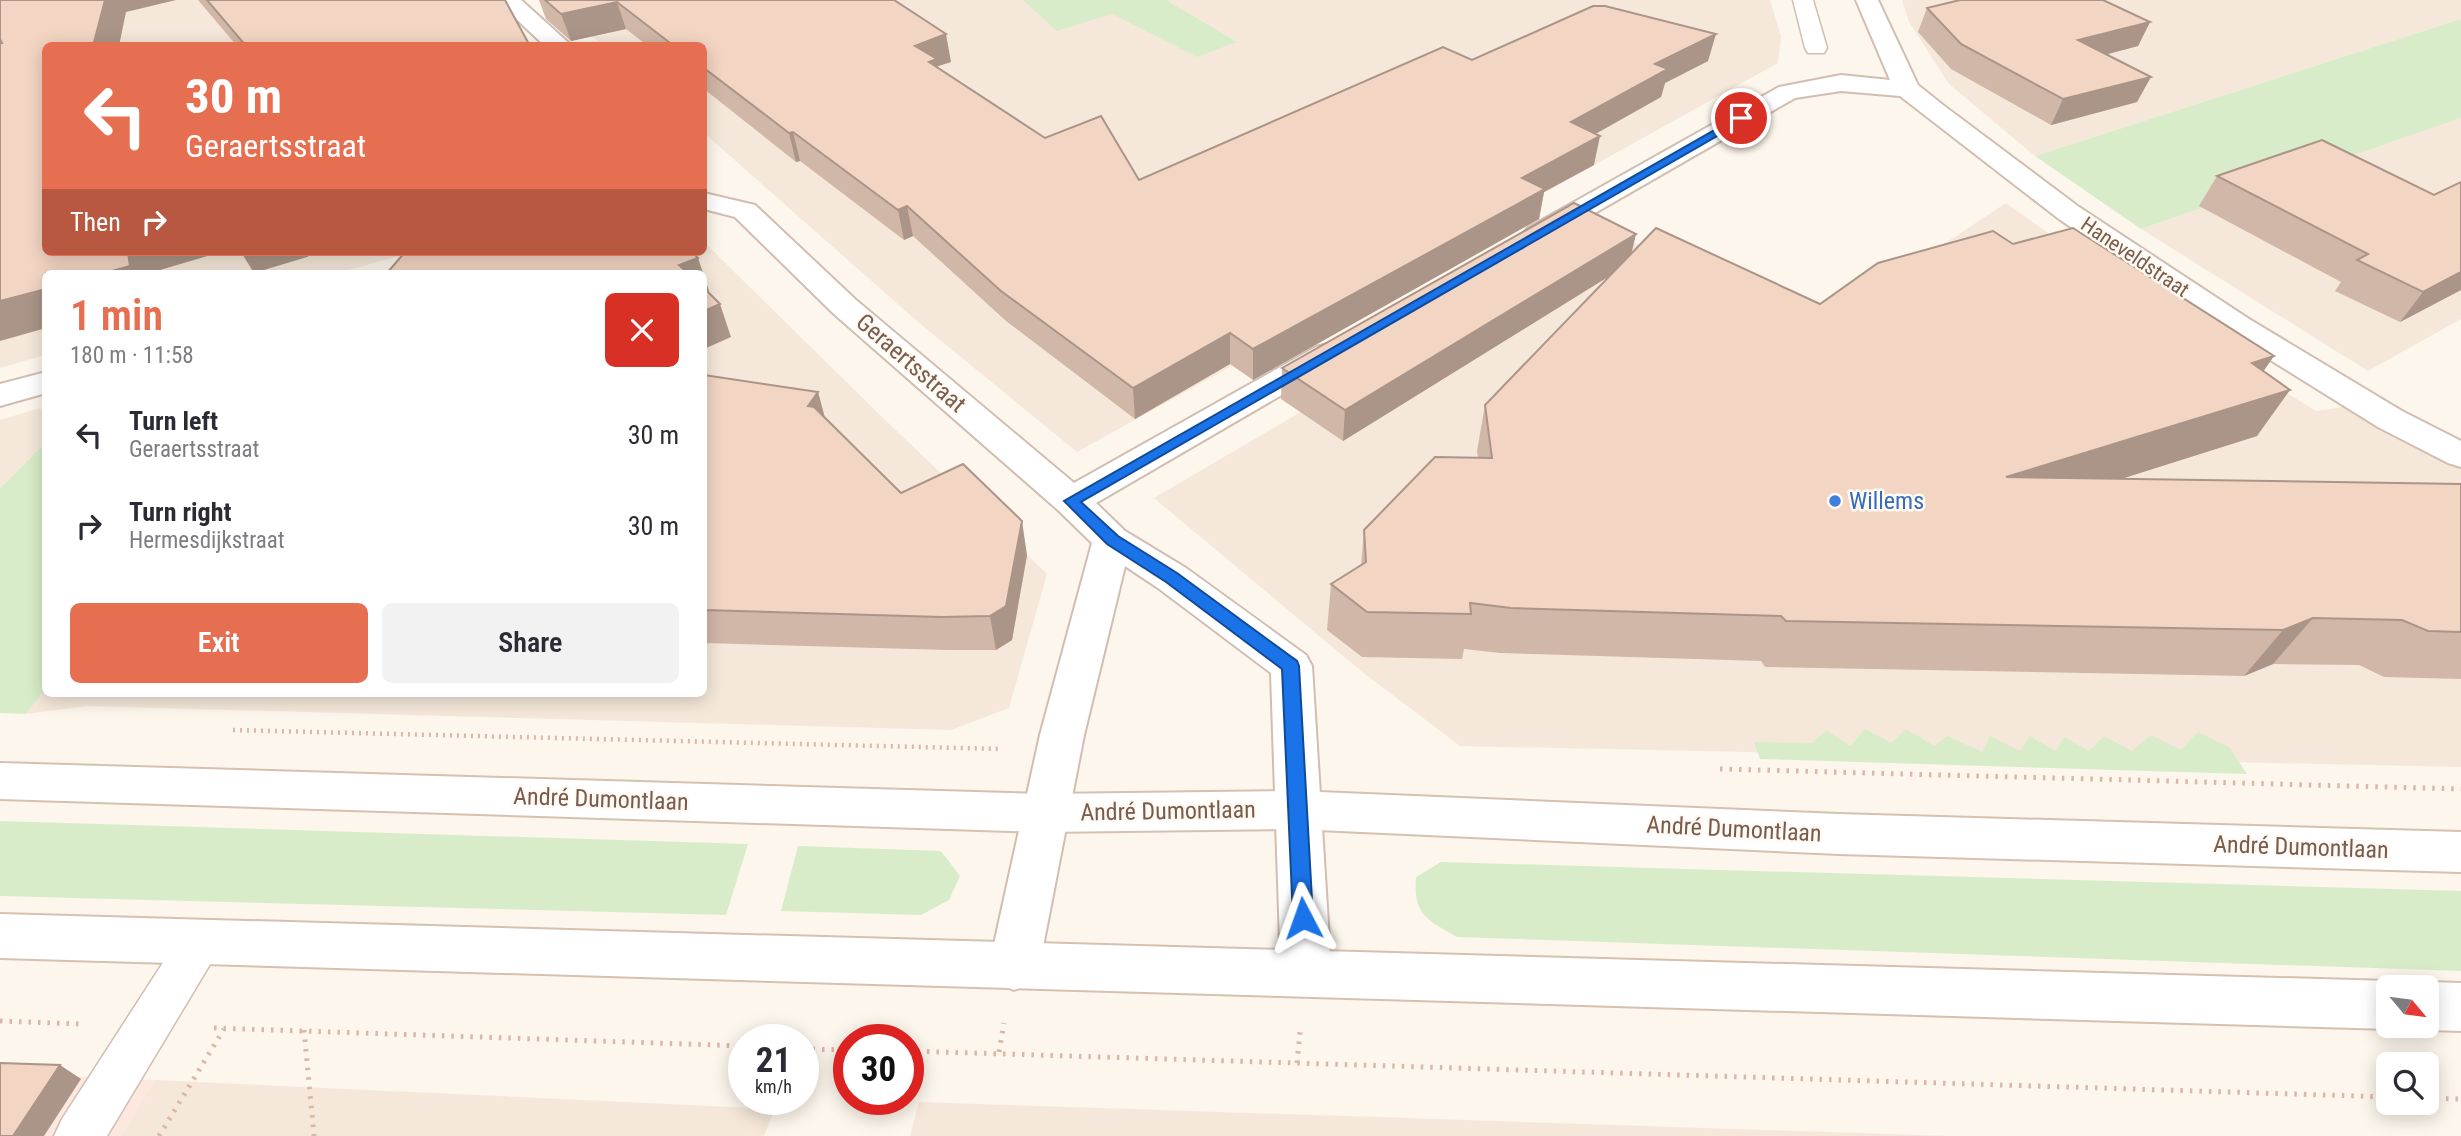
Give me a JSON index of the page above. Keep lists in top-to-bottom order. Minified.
{"streets":{"street":["Haneveldstraat","Geraertsstraat","André Dumontlaan"]},"crossings":[["Geraertsstraat","André Dumontlaan"]],"places":["Willems"],"north":"bottom right","page":{"turn":["30 m","Geraertsstraat"],"then":"Then","heading":["1 min","180 m · 11:58"],"list":[{"name":"Turn left","note":"Geraertsstraat","value":"30 m"},{"name":"Turn right","note":"Hermesdijkstraat","value":"30 m"}],"buttons":["Exit","Share"],"speed":"21 km/h","limit":"30"}}
